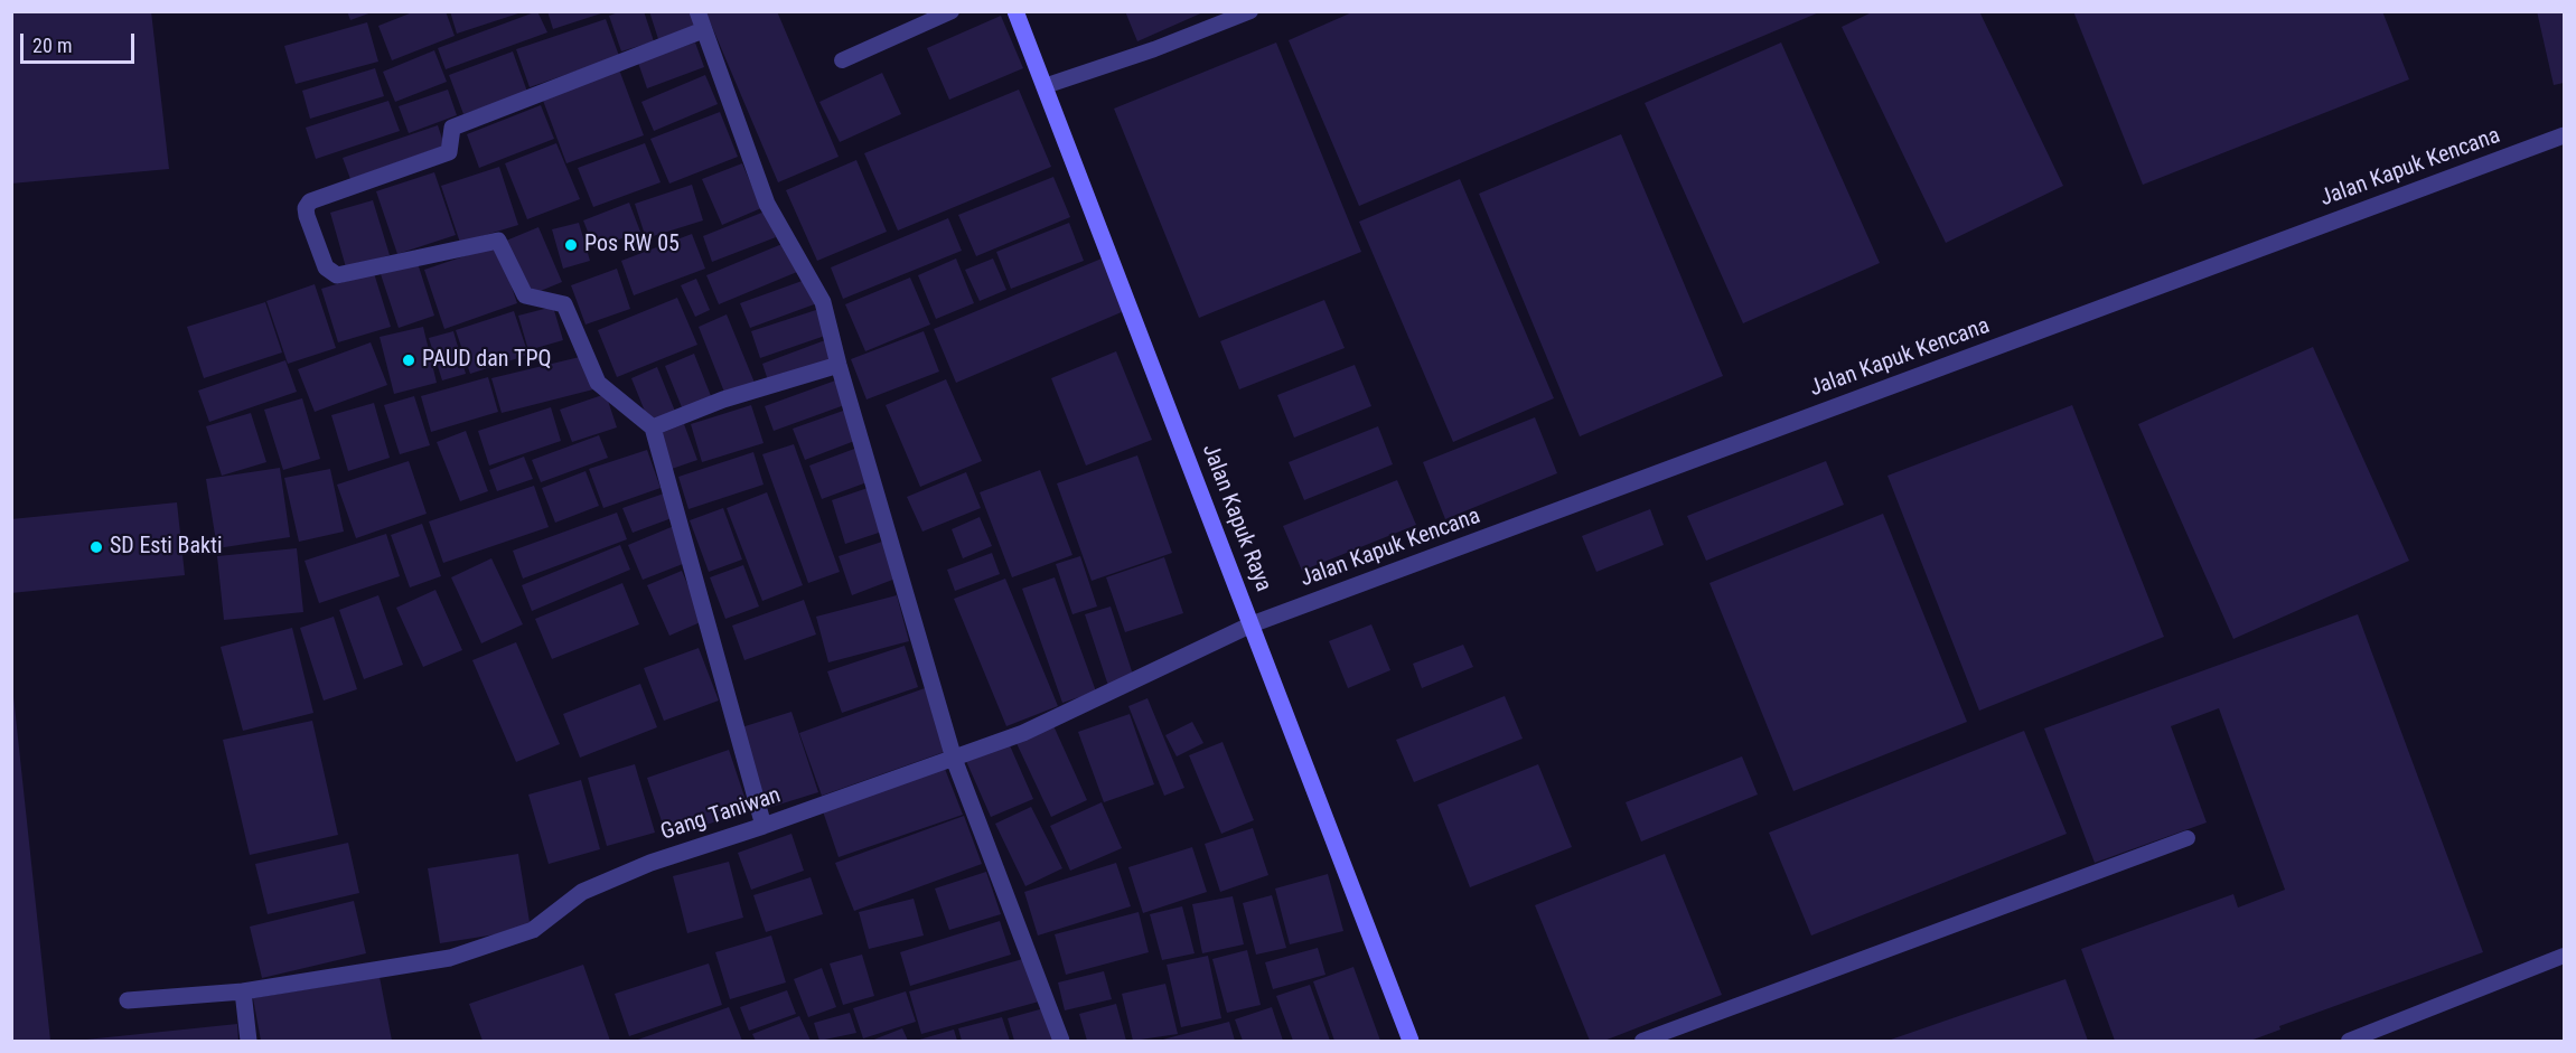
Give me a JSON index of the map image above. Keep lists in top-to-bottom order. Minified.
{"streets":{"main road":["Jalan Kapuk Raya"],"street":["Jalan Kapuk Kencana","Gang Taniwan"]},"crossings":[["Jalan Kapuk Kencana","Jalan Kapuk Raya"],["Jalan Kapuk Kencana","Gang Taniwan"],["Jalan Kapuk Raya","Gang Taniwan"]],"places":["Pos RW 05","PAUD dan TPQ","SD Esti Bakti"],"scale_bar":"20 m"}
